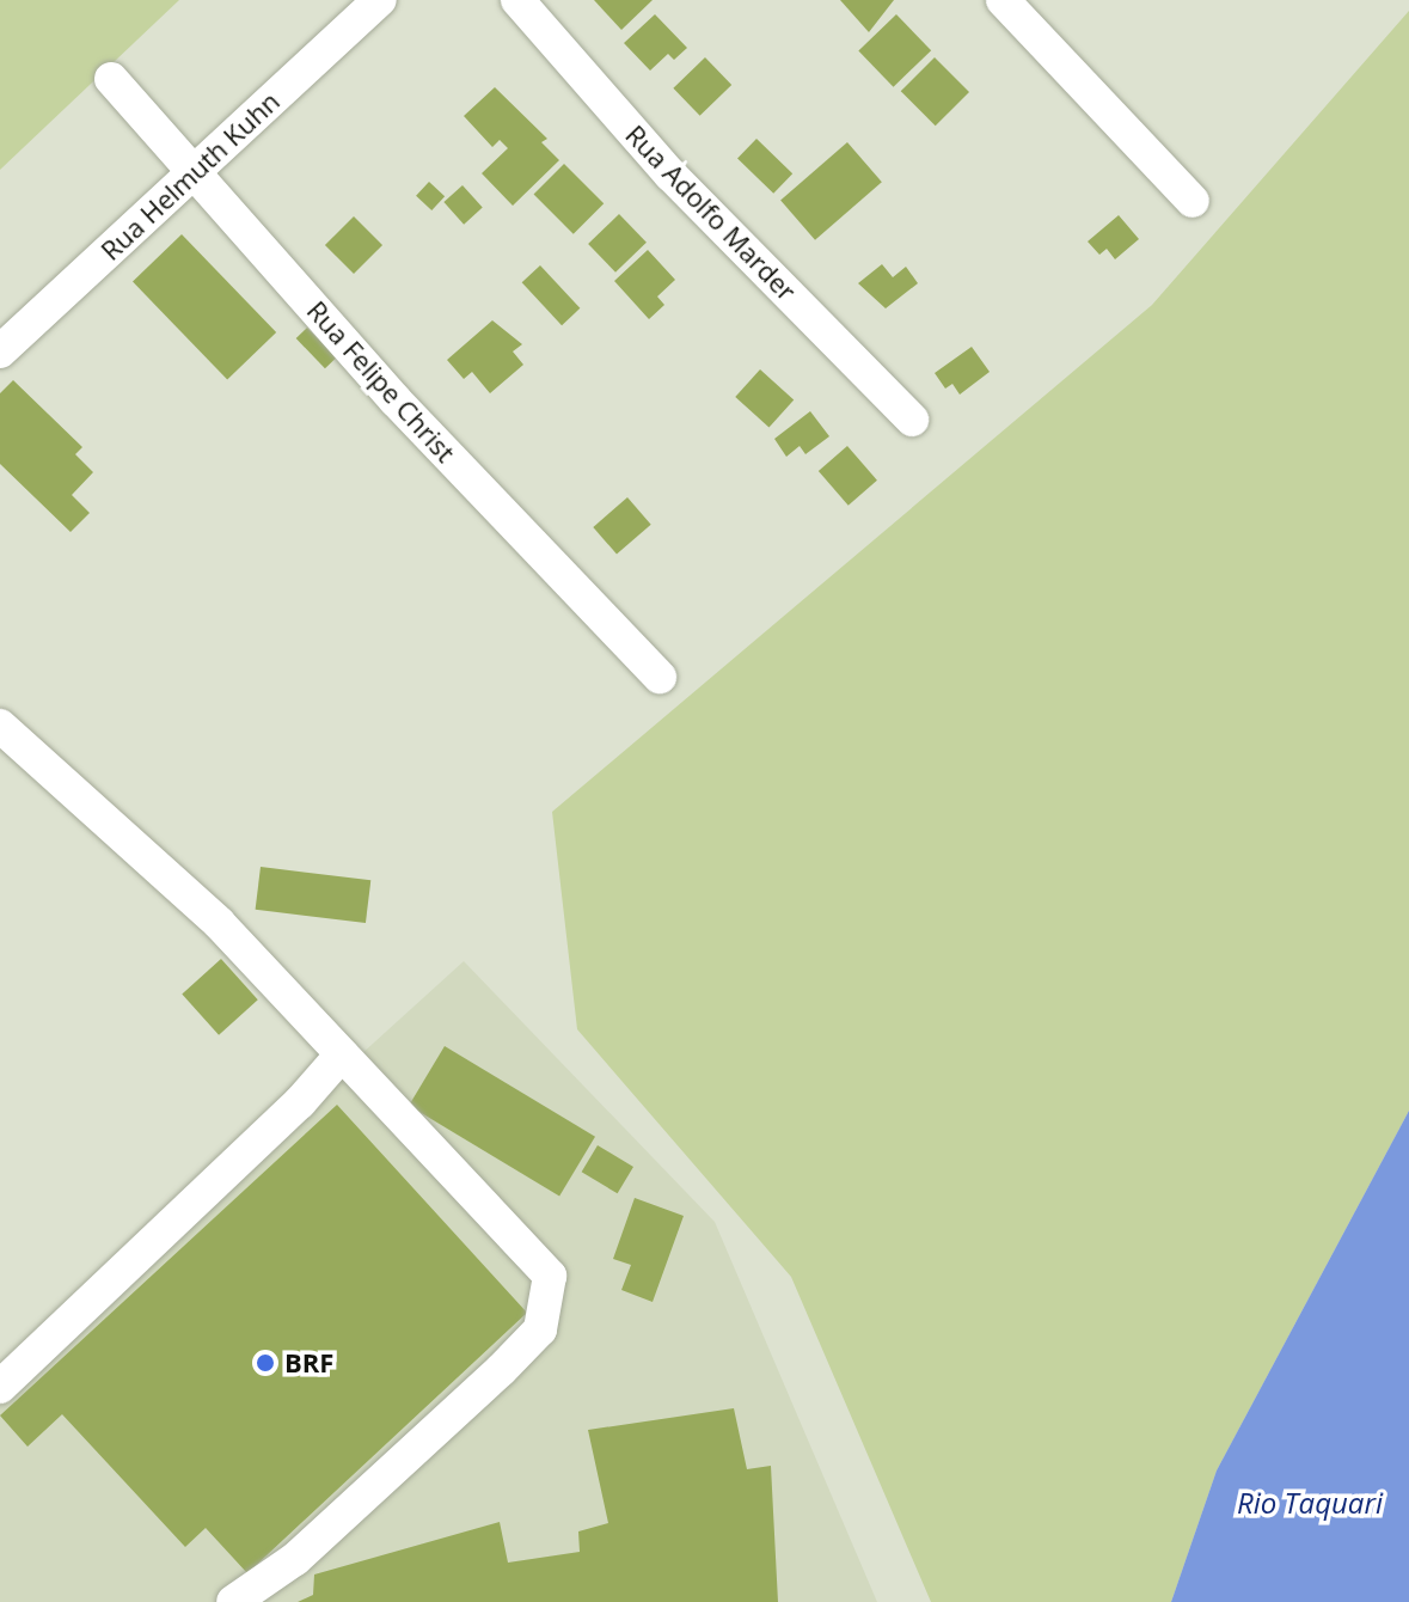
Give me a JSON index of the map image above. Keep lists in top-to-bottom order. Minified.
{"streets":{"street":["Rua Helmuth Kuhn","Rua Adolfo Marder","Rua Felipe Christ"]},"crossings":[["Rua Helmuth Kuhn","Rua Felipe Christ"]],"water":["Rio Taquari"],"places":["BRF"]}
